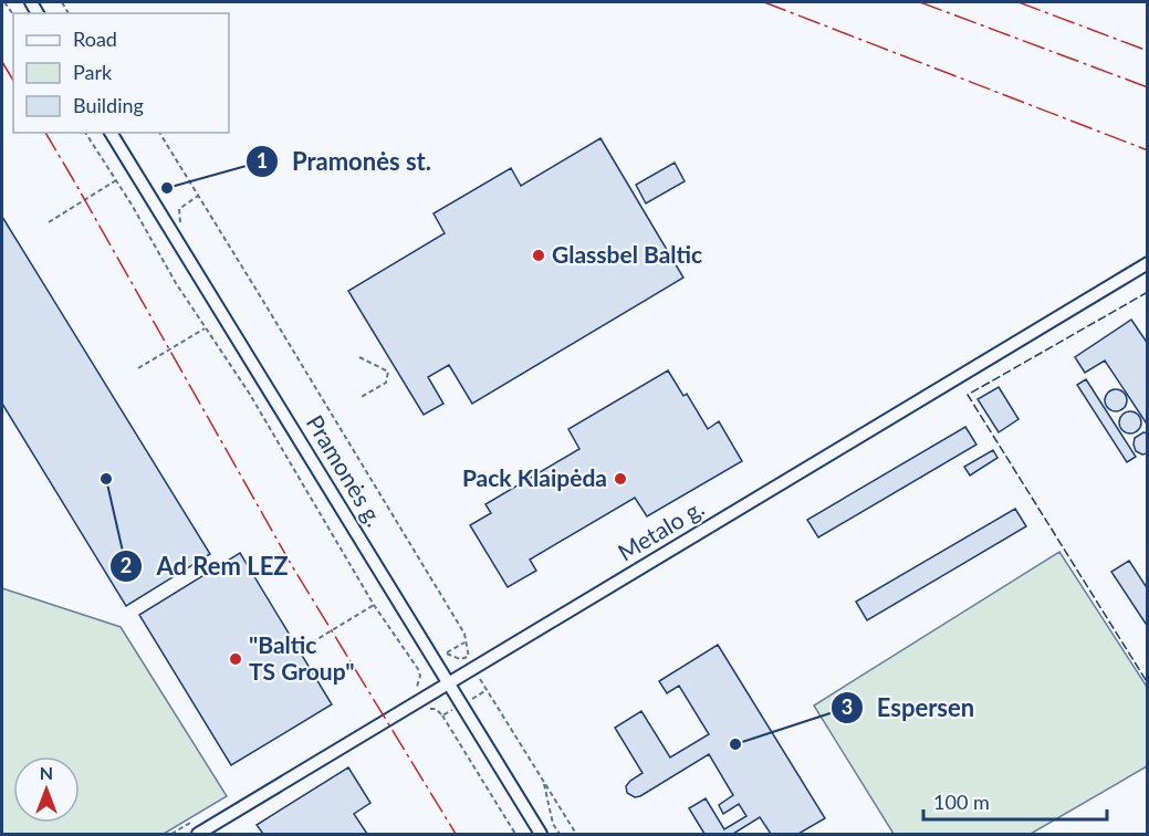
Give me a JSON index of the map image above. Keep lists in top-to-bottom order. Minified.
{"streets":{"street":["Pramonės g.","Metalo g."]},"crossings":[["Pramonės g.","Metalo g."]],"places":["Pramonės st.","Glassbel Baltic","Ad Rem LEZ","Pack Klaipėda","\"Baltic TS Group\"","Espersen"],"legend":["Road","Park","Building"],"scale_bar":"100 m","north":"top"}
